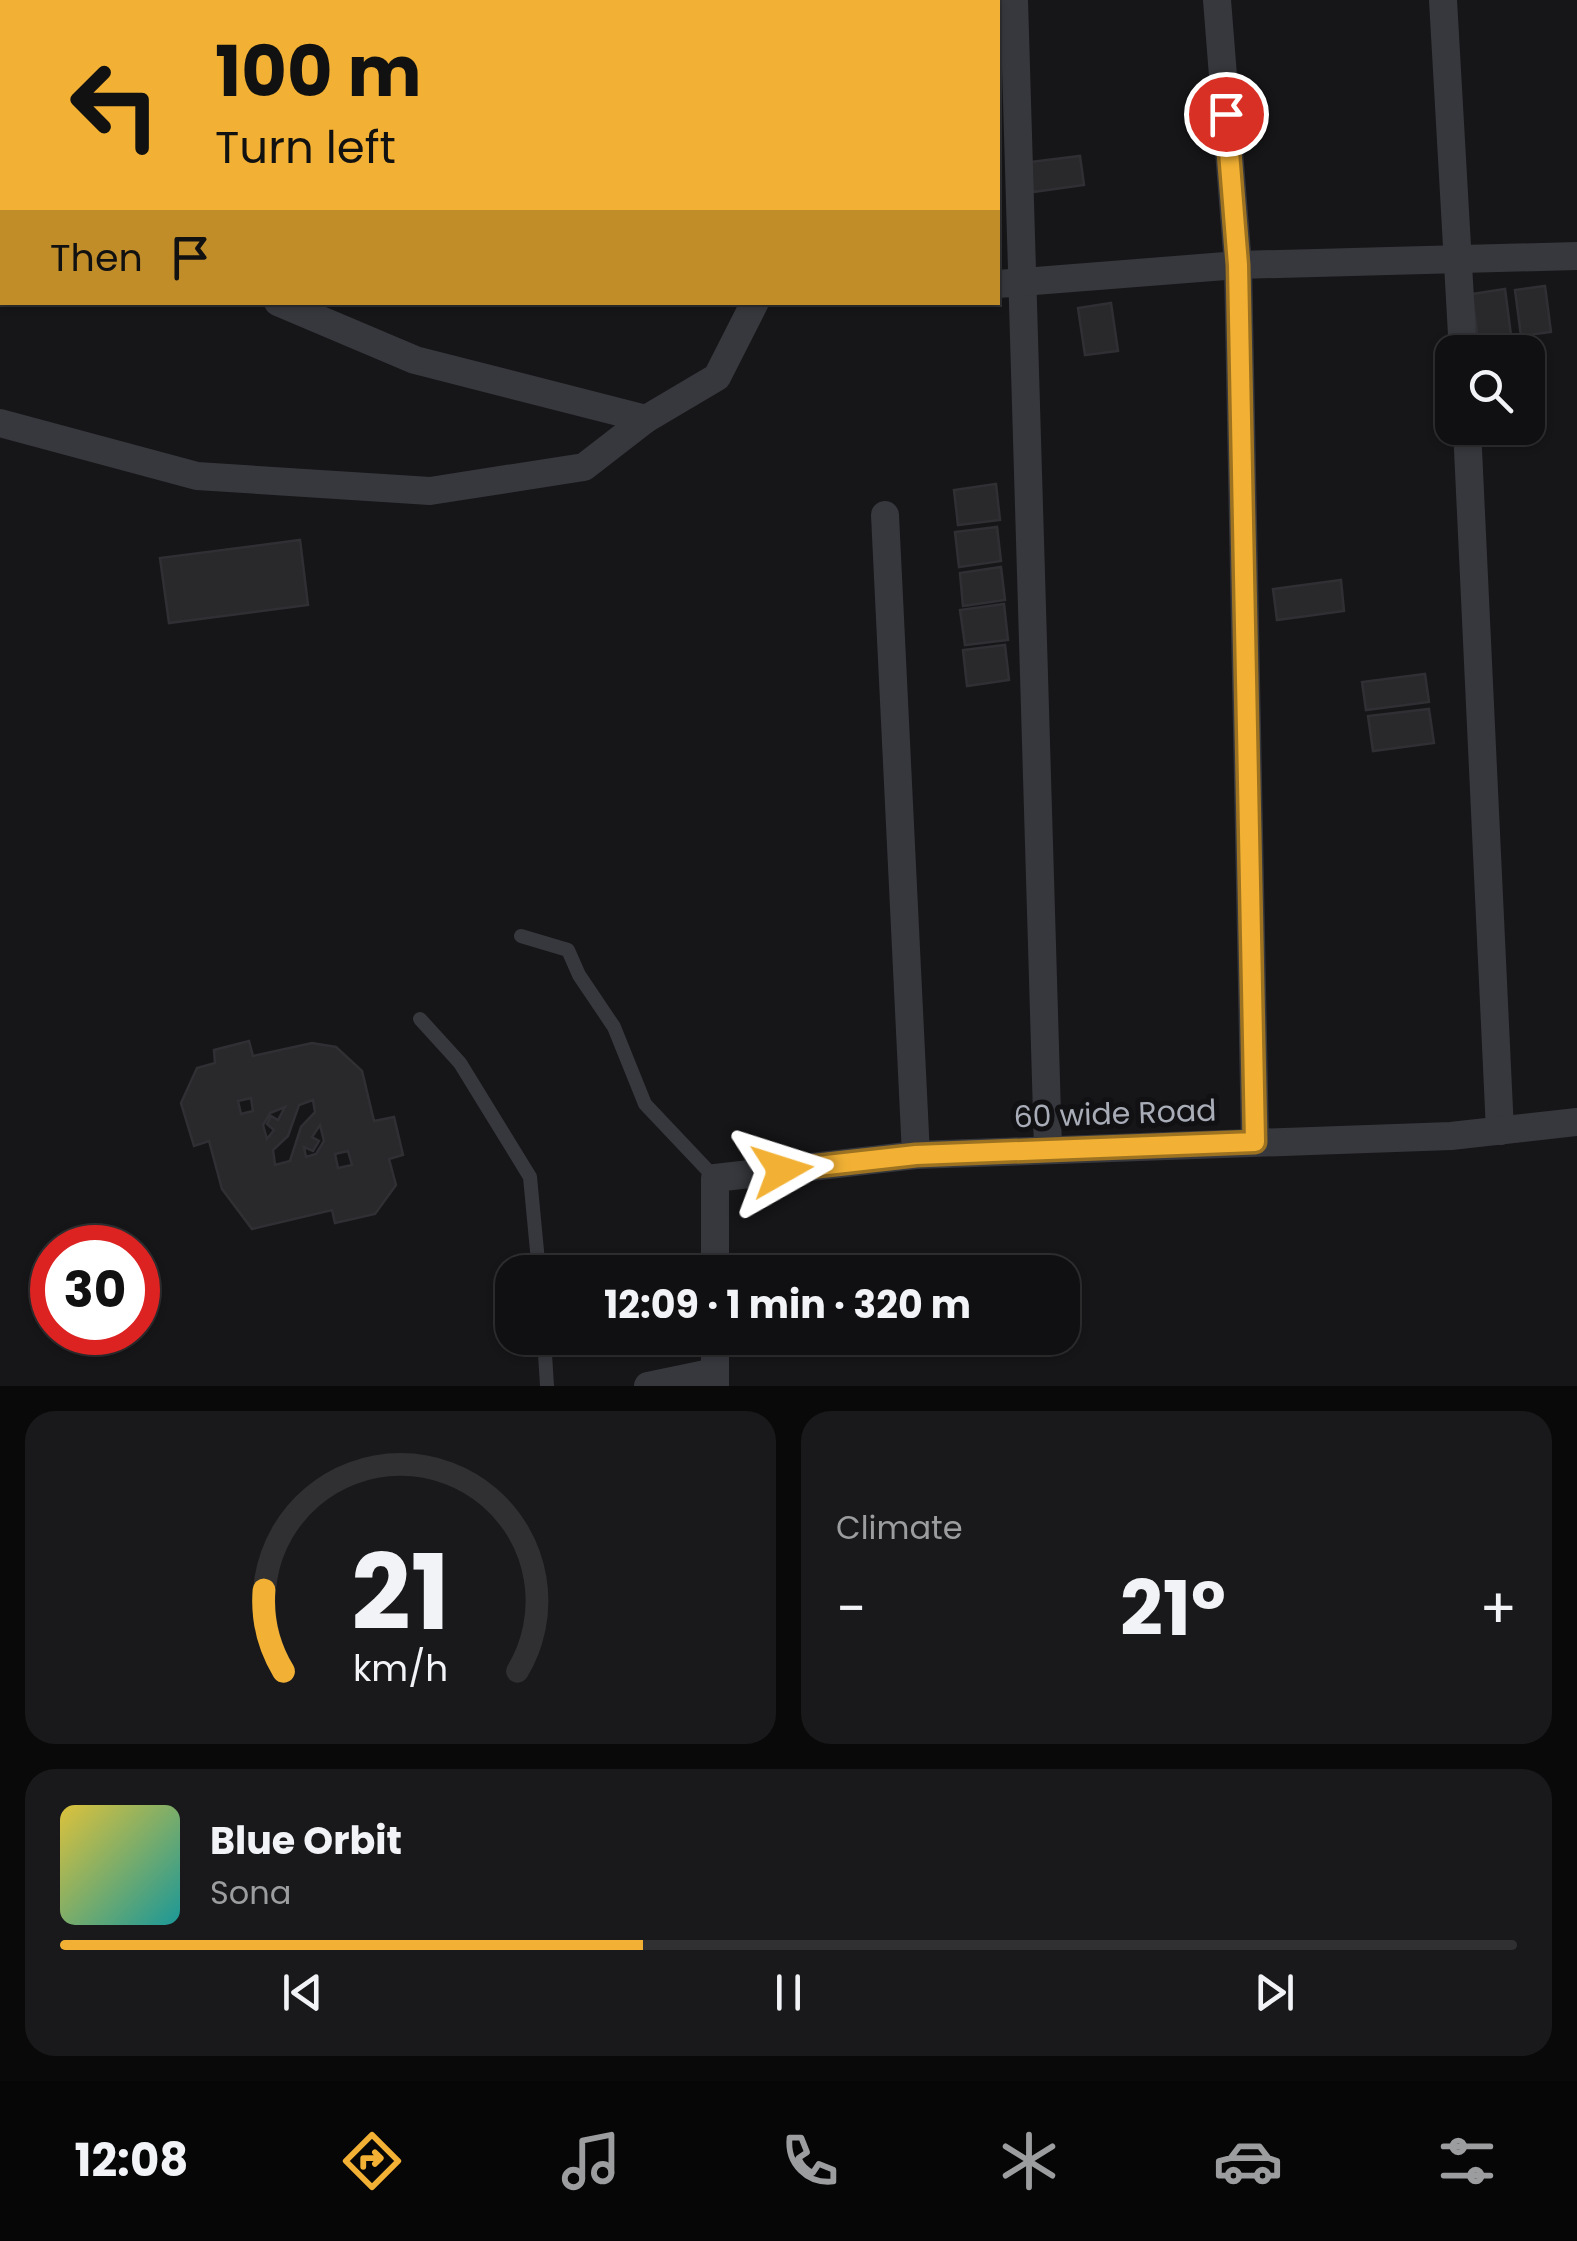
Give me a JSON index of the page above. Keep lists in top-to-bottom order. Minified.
{"streets":{"street":["60 wide Road"]},"page":{"turn":["100 m","Turn left"],"then":"Then","limit":"30","trip":"12:09 · 1 min · 320 m","tile":"Climate","heat":["−","21°","+"],"song":["Blue Orbit","Sona"],"tabs":"12:08","gauge":["21","km/h"]}}
